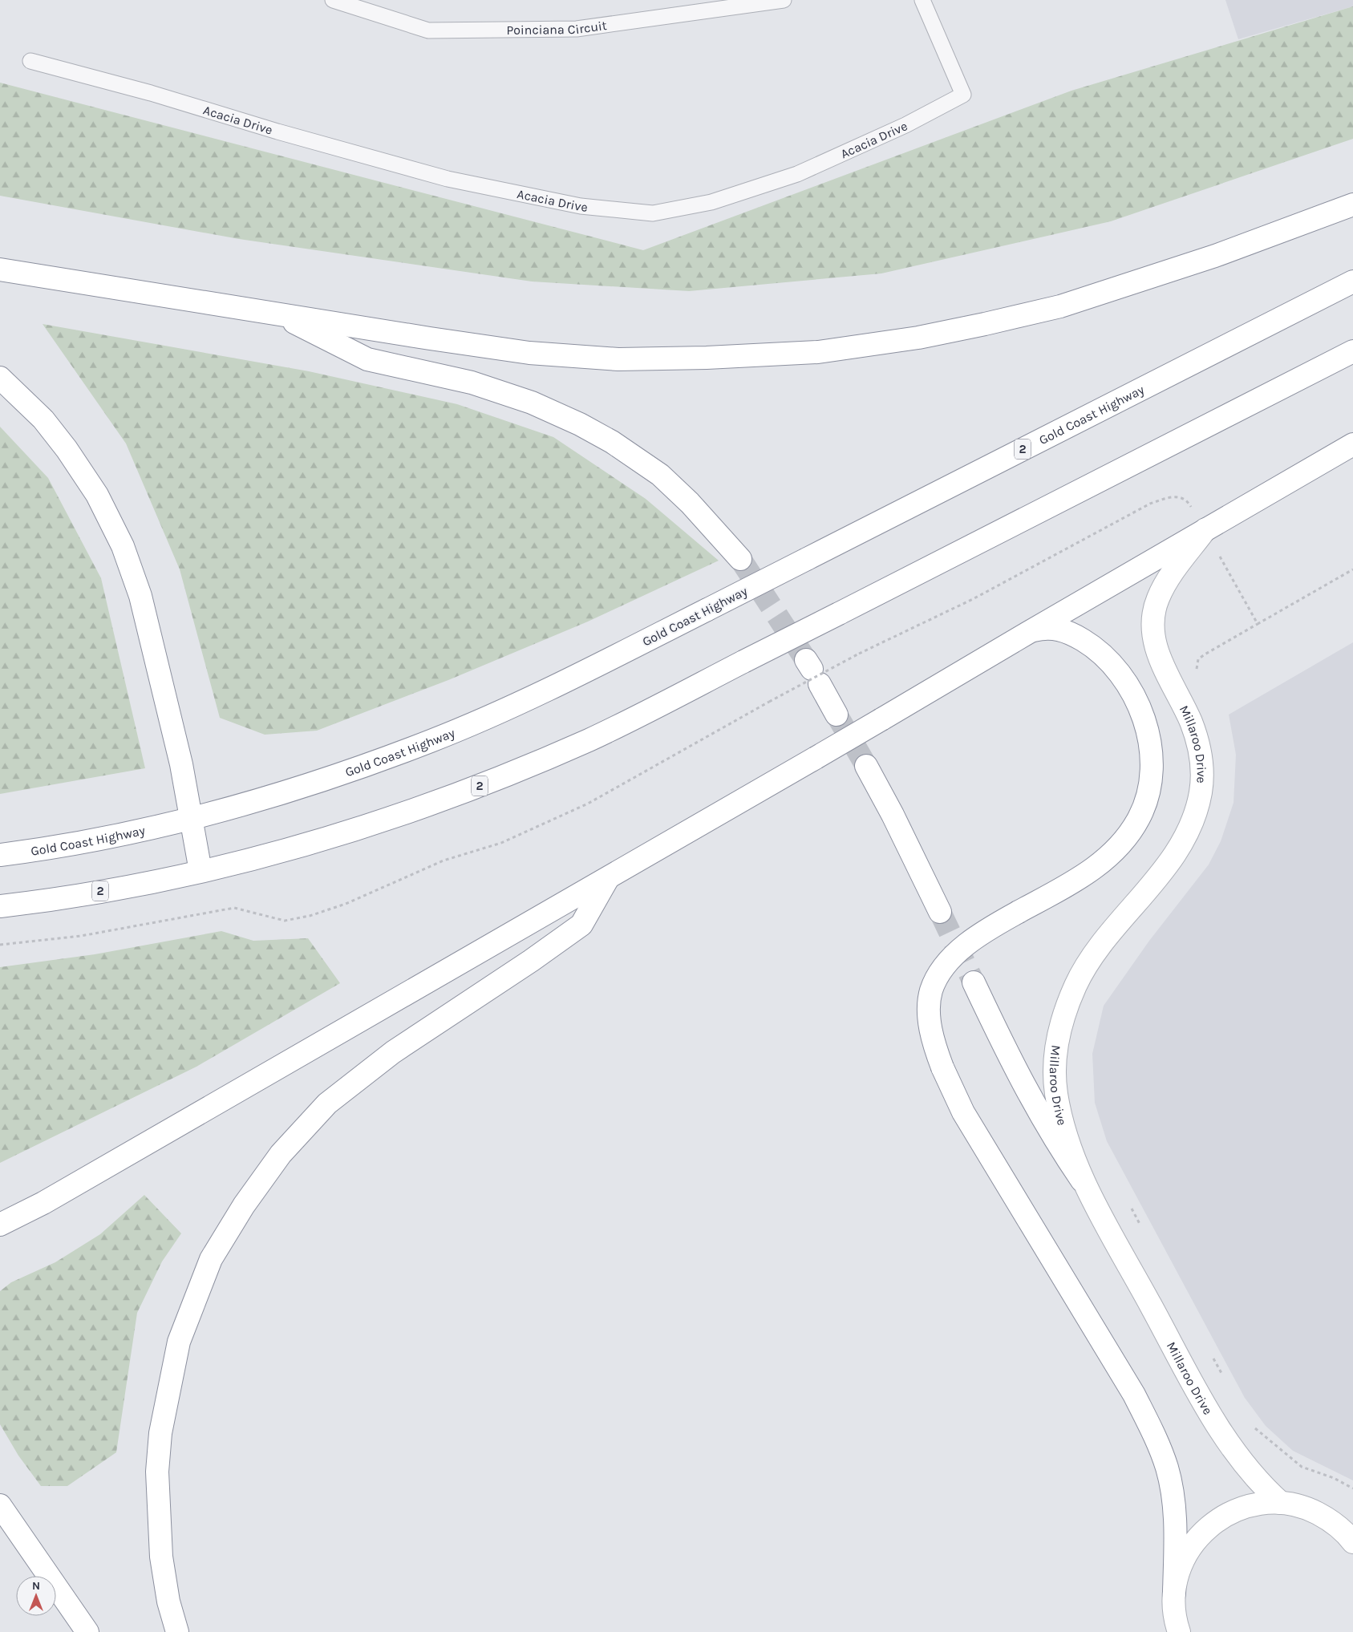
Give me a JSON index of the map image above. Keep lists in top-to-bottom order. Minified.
{"streets":{"main road":["Gold Coast Highway","2","Millaroo Drive"],"lane":["Poinciana Circuit","Acacia Drive"]},"north":"top"}
